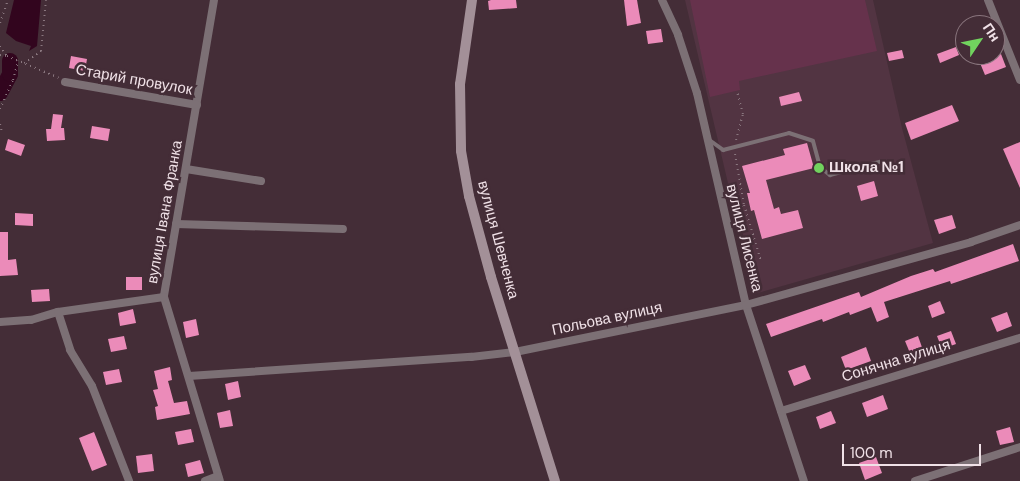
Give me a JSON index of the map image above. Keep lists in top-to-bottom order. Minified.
{"streets":{"street":["Старий провулок","вулиця Івана Франка","вулиця Лисенка","вулиця Шевченка","Польова вулиця","Сонячна вулиця"]},"crossings":[["Старий провулок","вулиця Івана Франка"],["вулиця Івана Франка","Польова вулиця"],["вулиця Лисенка","Польова вулиця"],["вулиця Лисенка","Сонячна вулиця"],["вулиця Шевченка","Польова вулиця"]],"places":["Школа №1"],"scale_bar":"100 m","north":"top right"}
